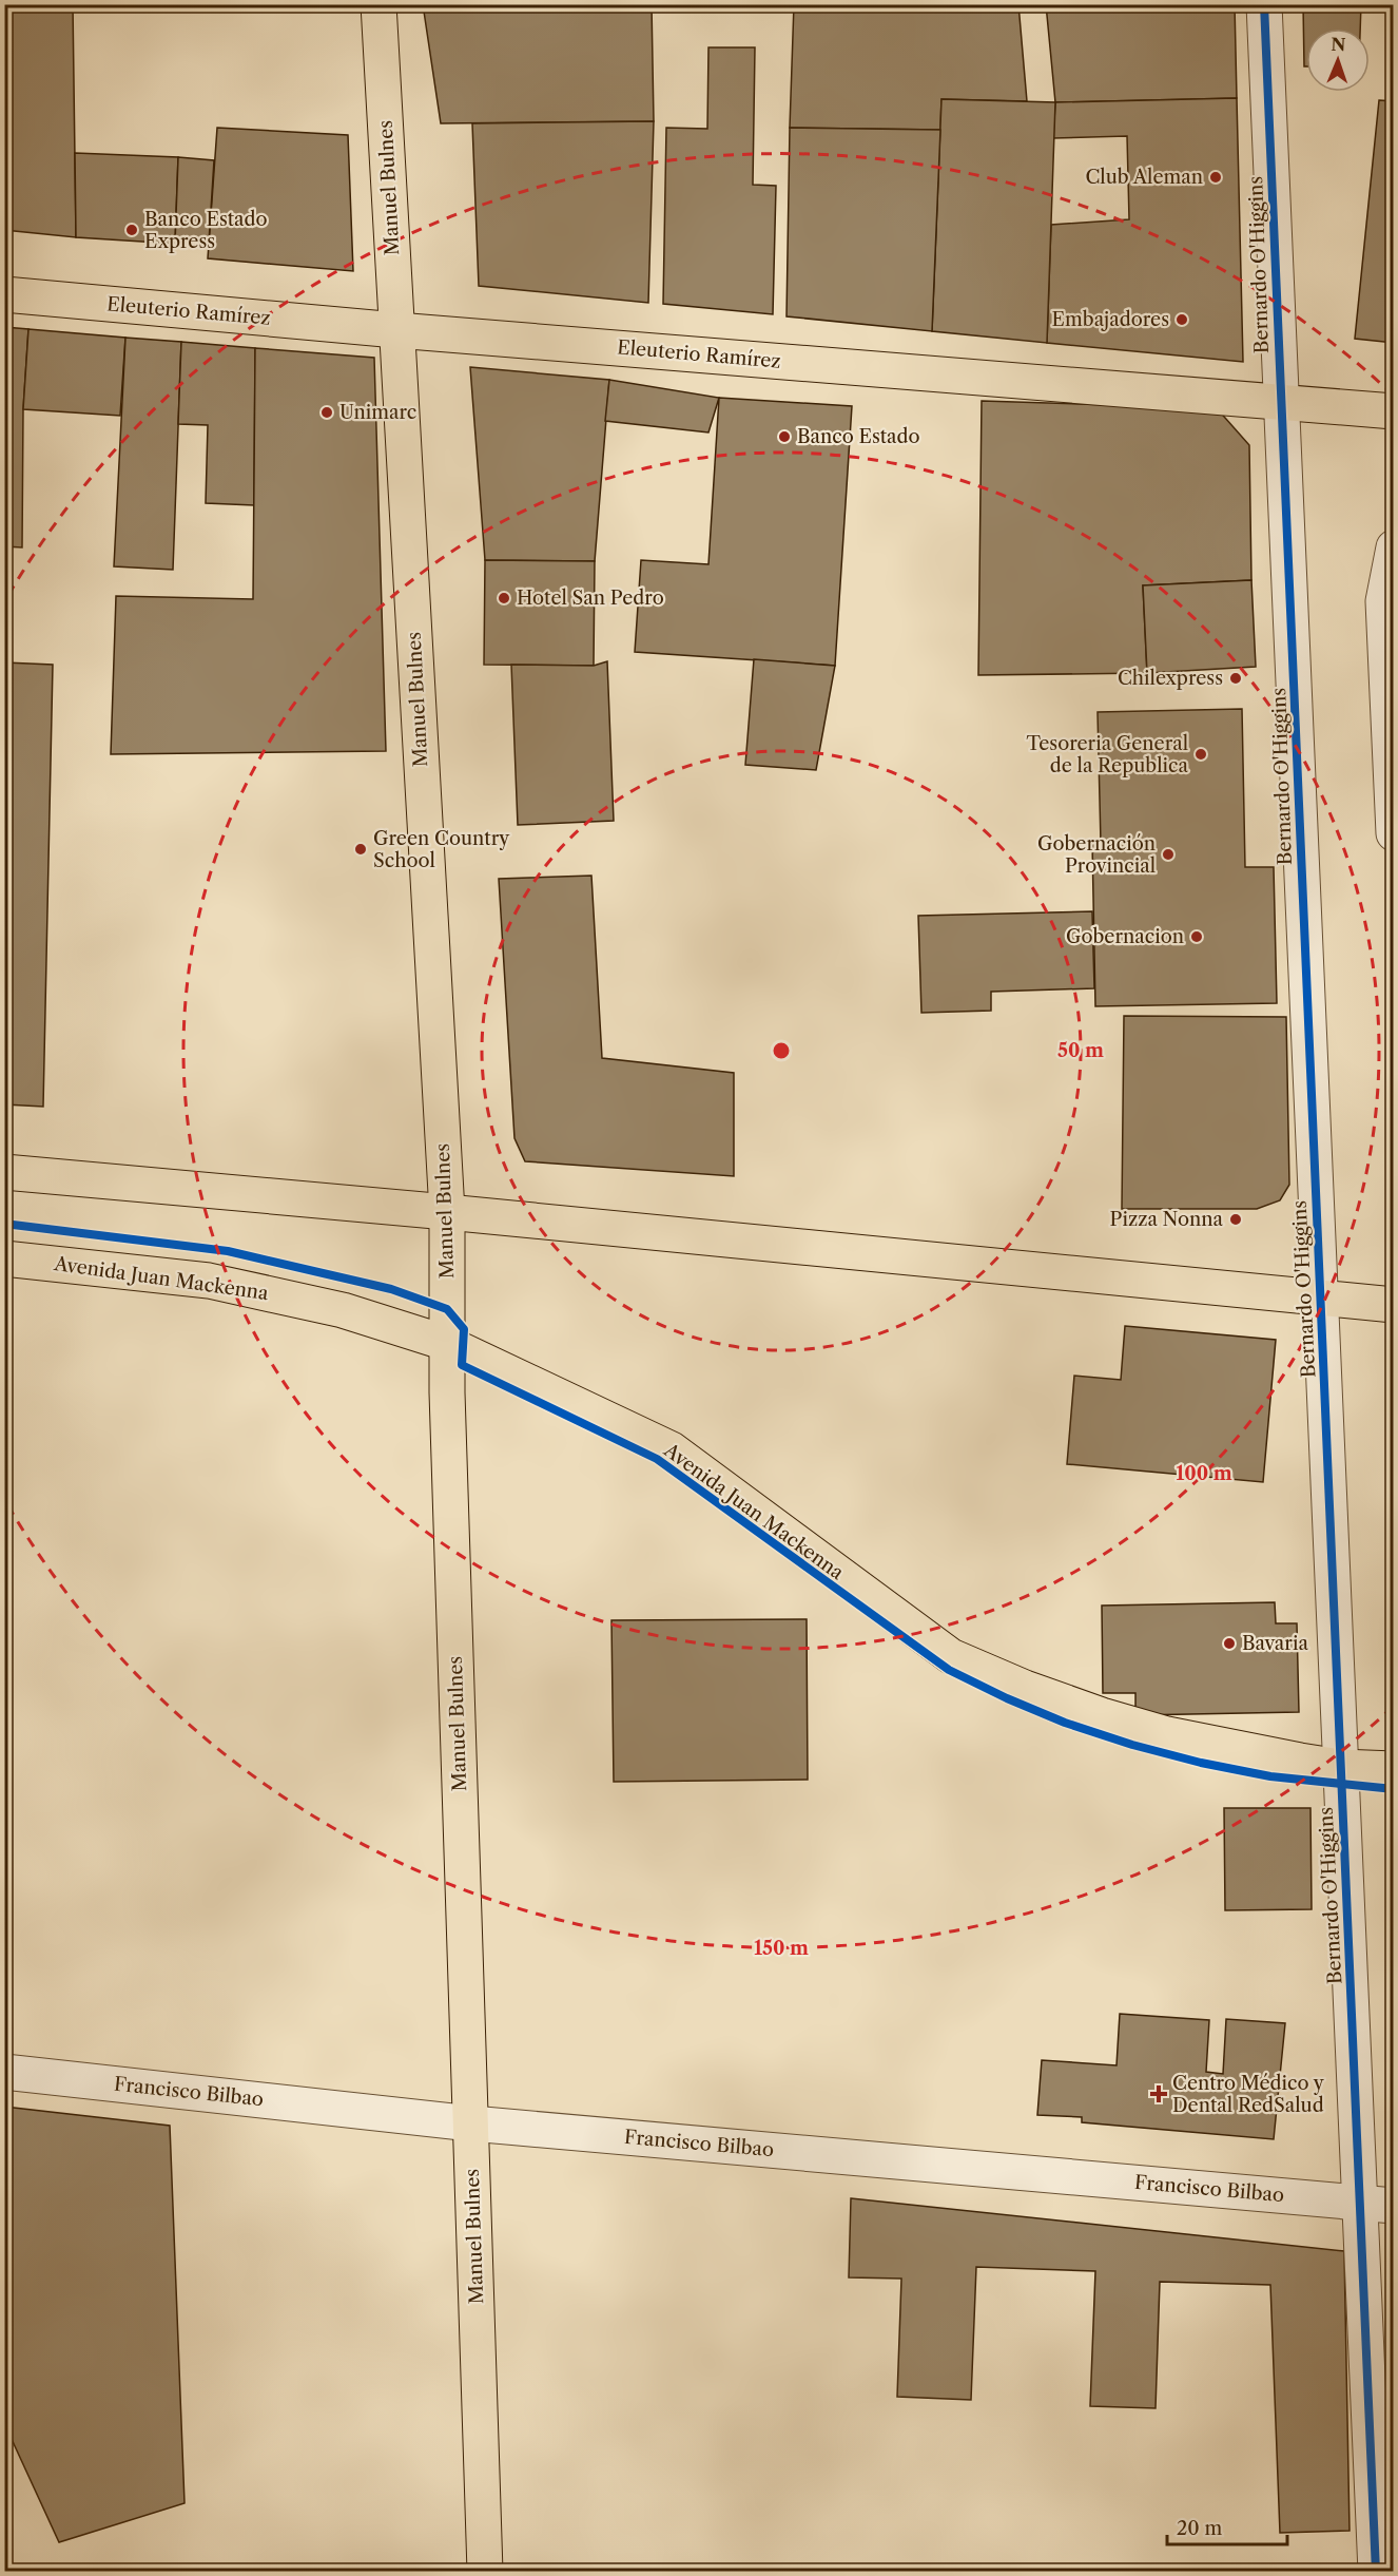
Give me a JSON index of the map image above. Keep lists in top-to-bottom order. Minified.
{"streets":{"main road":["Manuel Bulnes","Eleuterio Ramírez","Avenida Juan Mackenna"],"street":["Bernardo O'Higgins","Francisco Bilbao"]},"crossings":[["Manuel Bulnes","Eleuterio Ramírez"],["Manuel Bulnes","Avenida Juan Mackenna"],["Manuel Bulnes","Francisco Bilbao"],["Bernardo O'Higgins","Eleuterio Ramírez"],["Bernardo O'Higgins","Avenida Juan Mackenna"],["Bernardo O'Higgins","Francisco Bilbao"]],"places":{"other":["Club Aleman","Banco Estado Express","Embajadores","Unimarc","Banco Estado","Hotel San Pedro","Chilexpress","Tesoreria General de la Republica","Green Country School","Gobernación Provincial","Gobernacion","Pizza Nonna","Bavaria"],"health":["Centro Médico y Dental RedSalud"]},"scale_bar":"20 m","north":"top","rings":["50 m","100 m","150 m"]}
